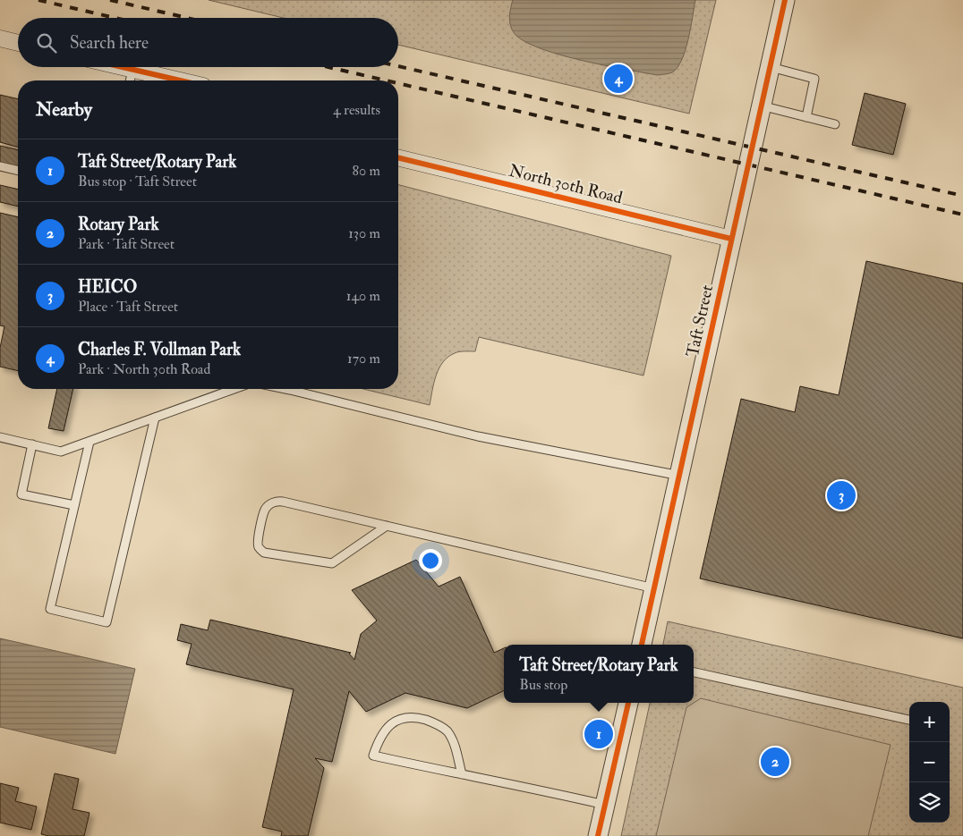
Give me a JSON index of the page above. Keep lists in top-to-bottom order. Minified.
{"streets":{"street":["North 30th Road","Taft Street"]},"crossings":[["North 30th Road","Taft Street"]],"page":{"search":"Search here","pins":["4","3","1","2"],"heading":["Nearby","4 results"],"list":[{"mark":"1","name":"Taft Street/Rotary Park","note":"Bus stop · Taft Street","value":"80 m"},{"mark":"2","name":"Rotary Park","note":"Park · Taft Street","value":"130 m"},{"mark":"3","name":"HEICO","note":"Place · Taft Street","value":"140 m"},{"mark":"4","name":"Charles F. Vollman Park","note":"Park · North 30th Road","value":"170 m"}],"popup":["Taft Street/Rotary Park","Bus stop"],"map_buttons":["+","−"]}}
